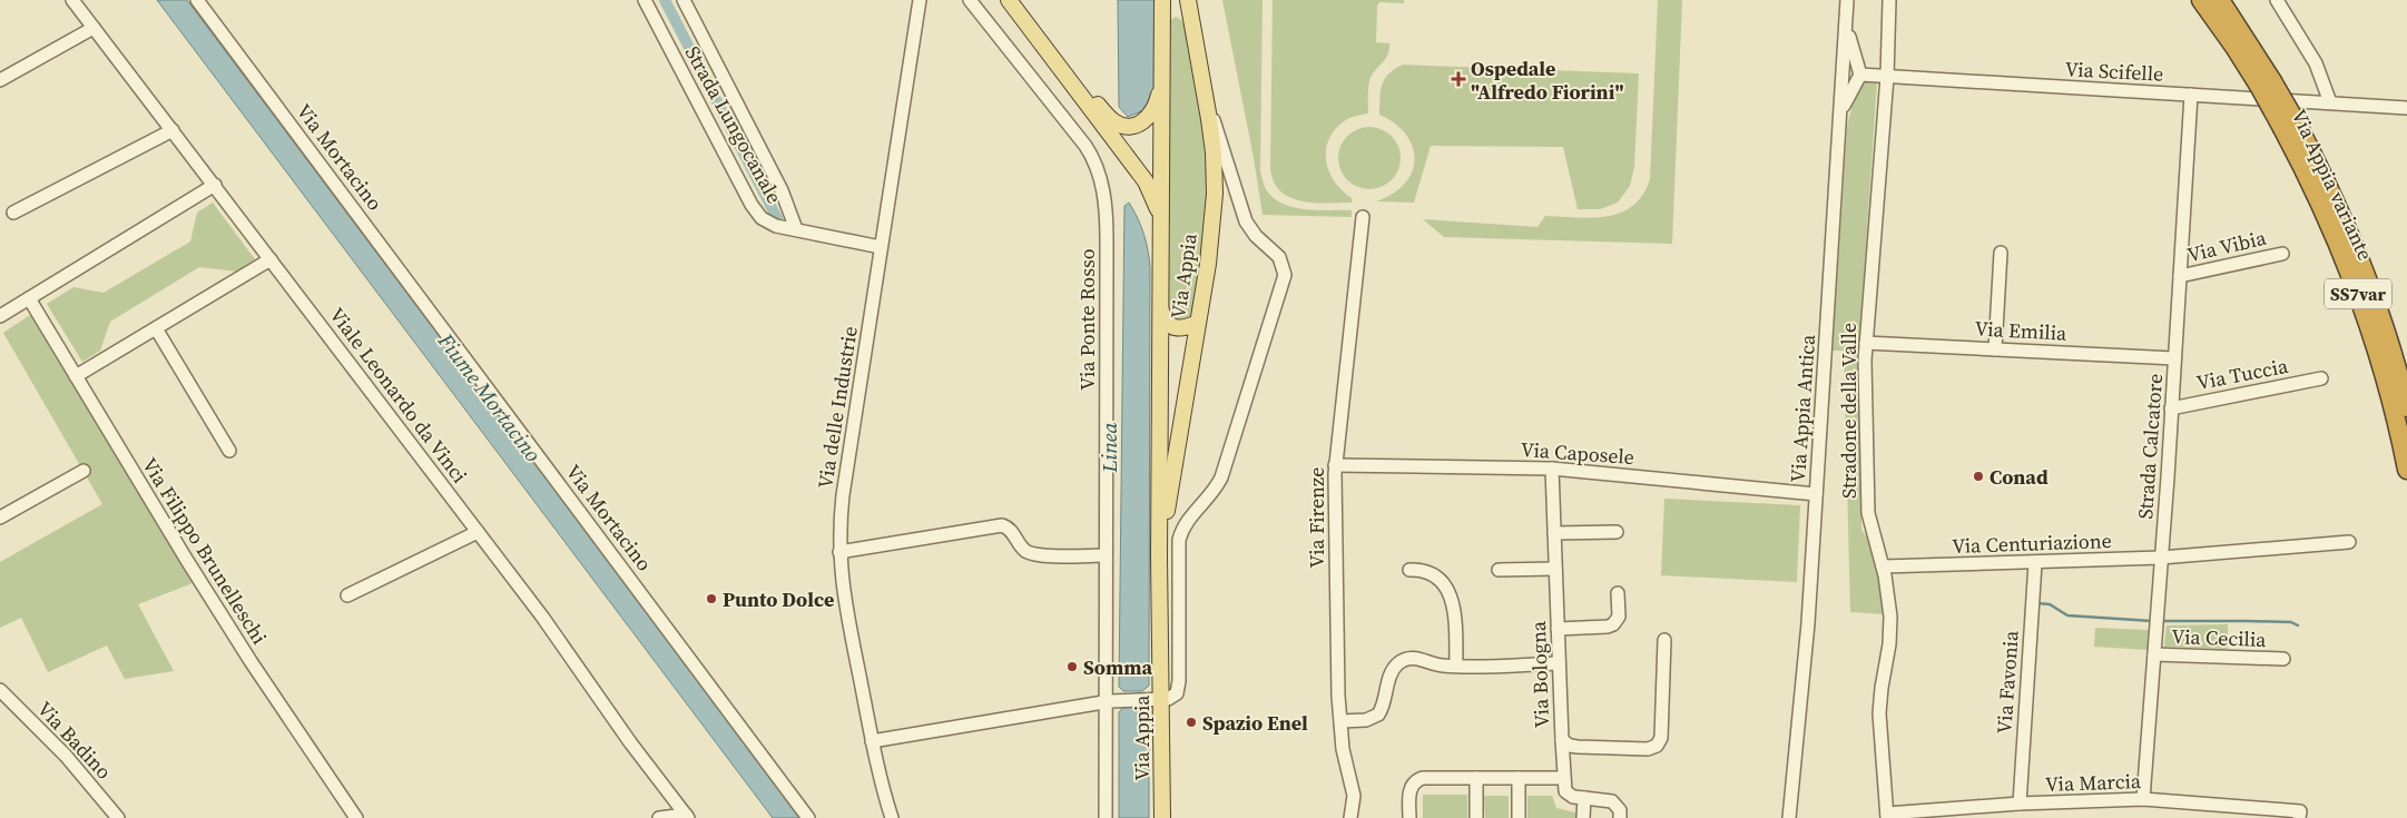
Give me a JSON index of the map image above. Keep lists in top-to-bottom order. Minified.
{"streets":{"highway":["Via Appia variante","SS7var"],"main road":["Via Appia"],"street":["Via Scifelle","Strada Lungocanale","Via Mortacino","Via Vibia","Via Ponte Rosso","Via Emilia","Via Tuccia","Viale Leonardo da Vinci","Via delle Industrie","Via Appia Antica","Stradone della Valle","Strada Calcatore","Via Caposele","Via Firenze","Via Centuriazione","Via Filippo Brunelleschi","Via Cecilia","Via Bologna","Via Favonia","Via Badino","Via Marcia"]},"crossings":[["Via Scifelle","Stradone della Valle"],["Via Scifelle","Strada Calcatore"],["Strada Lungocanale","Via delle Industrie"],["Via Vibia","Strada Calcatore"],["Via Emilia","Stradone della Valle"],["Via Emilia","Strada Calcatore"],["Via Tuccia","Strada Calcatore"],["Via Appia Antica","Via Caposele"],["Stradone della Valle","Via Centuriazione"],["Stradone della Valle","Via Marcia"],["Strada Calcatore","Via Centuriazione"],["Strada Calcatore","Via Cecilia"],["Strada Calcatore","Via Marcia"],["Via Caposele","Via Firenze"],["Via Caposele","Via Bologna"],["Via Centuriazione","Via Favonia"],["Via Favonia","Via Marcia"]],"water":["Fiume Mortacino","Linea"],"places":{"health":["Ospedale \"Alfredo Fiorini\""],"other":["Conad","Punto Dolce","Somma","Spazio Enel"]}}
